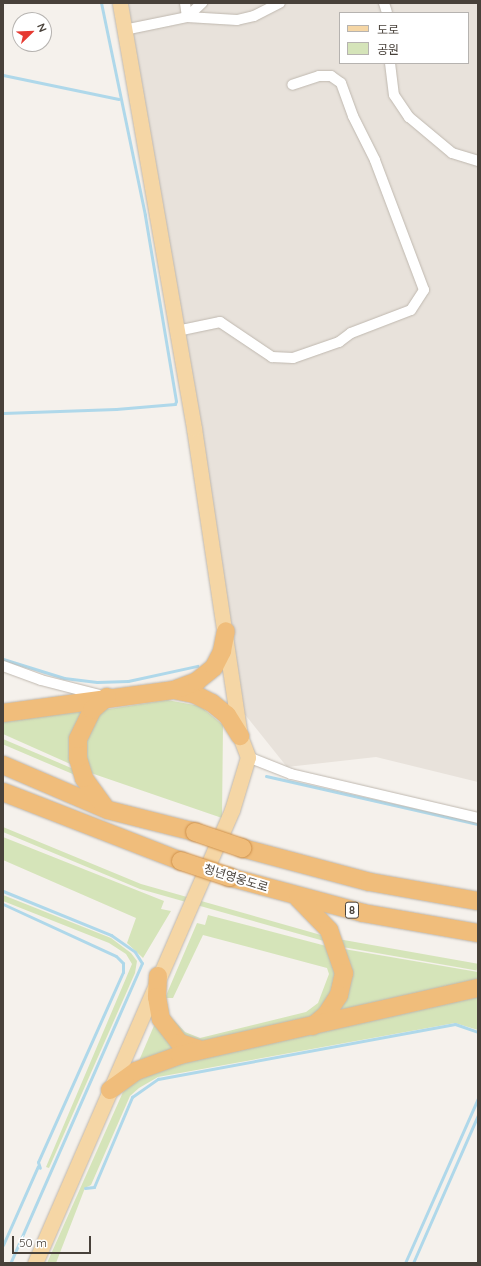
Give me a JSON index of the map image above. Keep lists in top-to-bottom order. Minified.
{"streets":{"highway":["청년영웅도로","8"]},"legend":["도로","공원"],"scale_bar":"50 m","north":"top right"}
